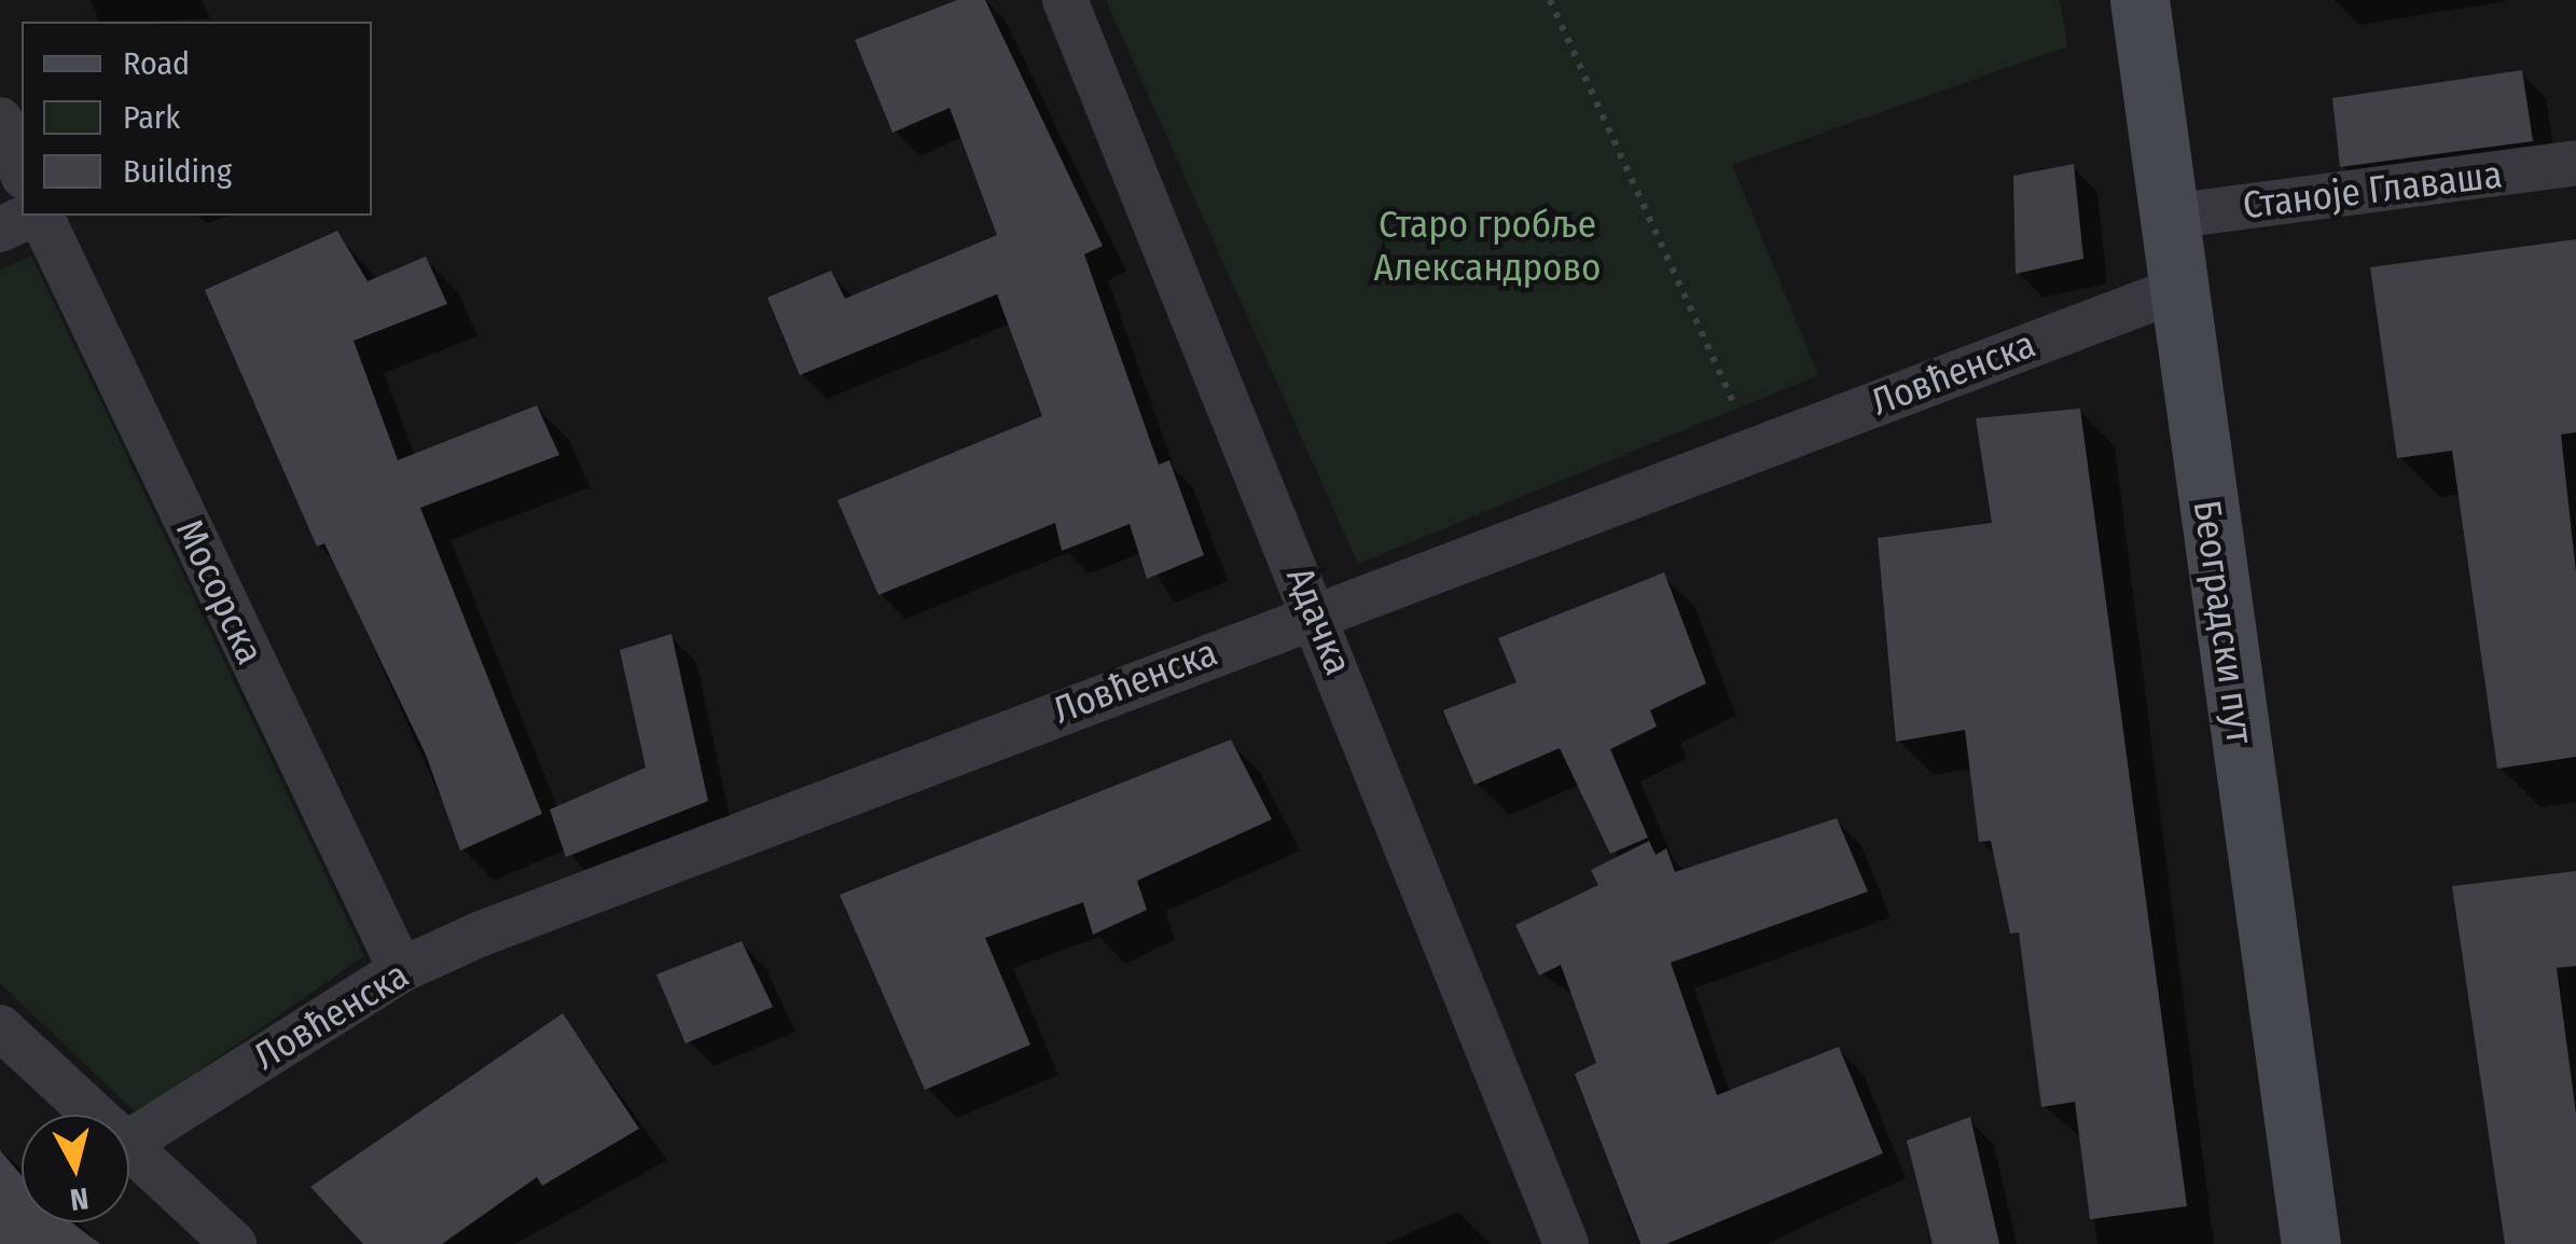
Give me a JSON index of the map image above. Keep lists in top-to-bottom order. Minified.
{"streets":{"main road":["Београдски пут"],"street":["Станоје Главаша","Ловћенска","Мосорска","Адачка"]},"crossings":[["Станоје Главаша","Београдски пут"],["Ловћенска","Мосорска"],["Ловћенска","Адачка"],["Ловћенска","Београдски пут"]],"parks":["Старо гробље Александрово"],"legend":["Road","Park","Building"],"north":"bottom"}
